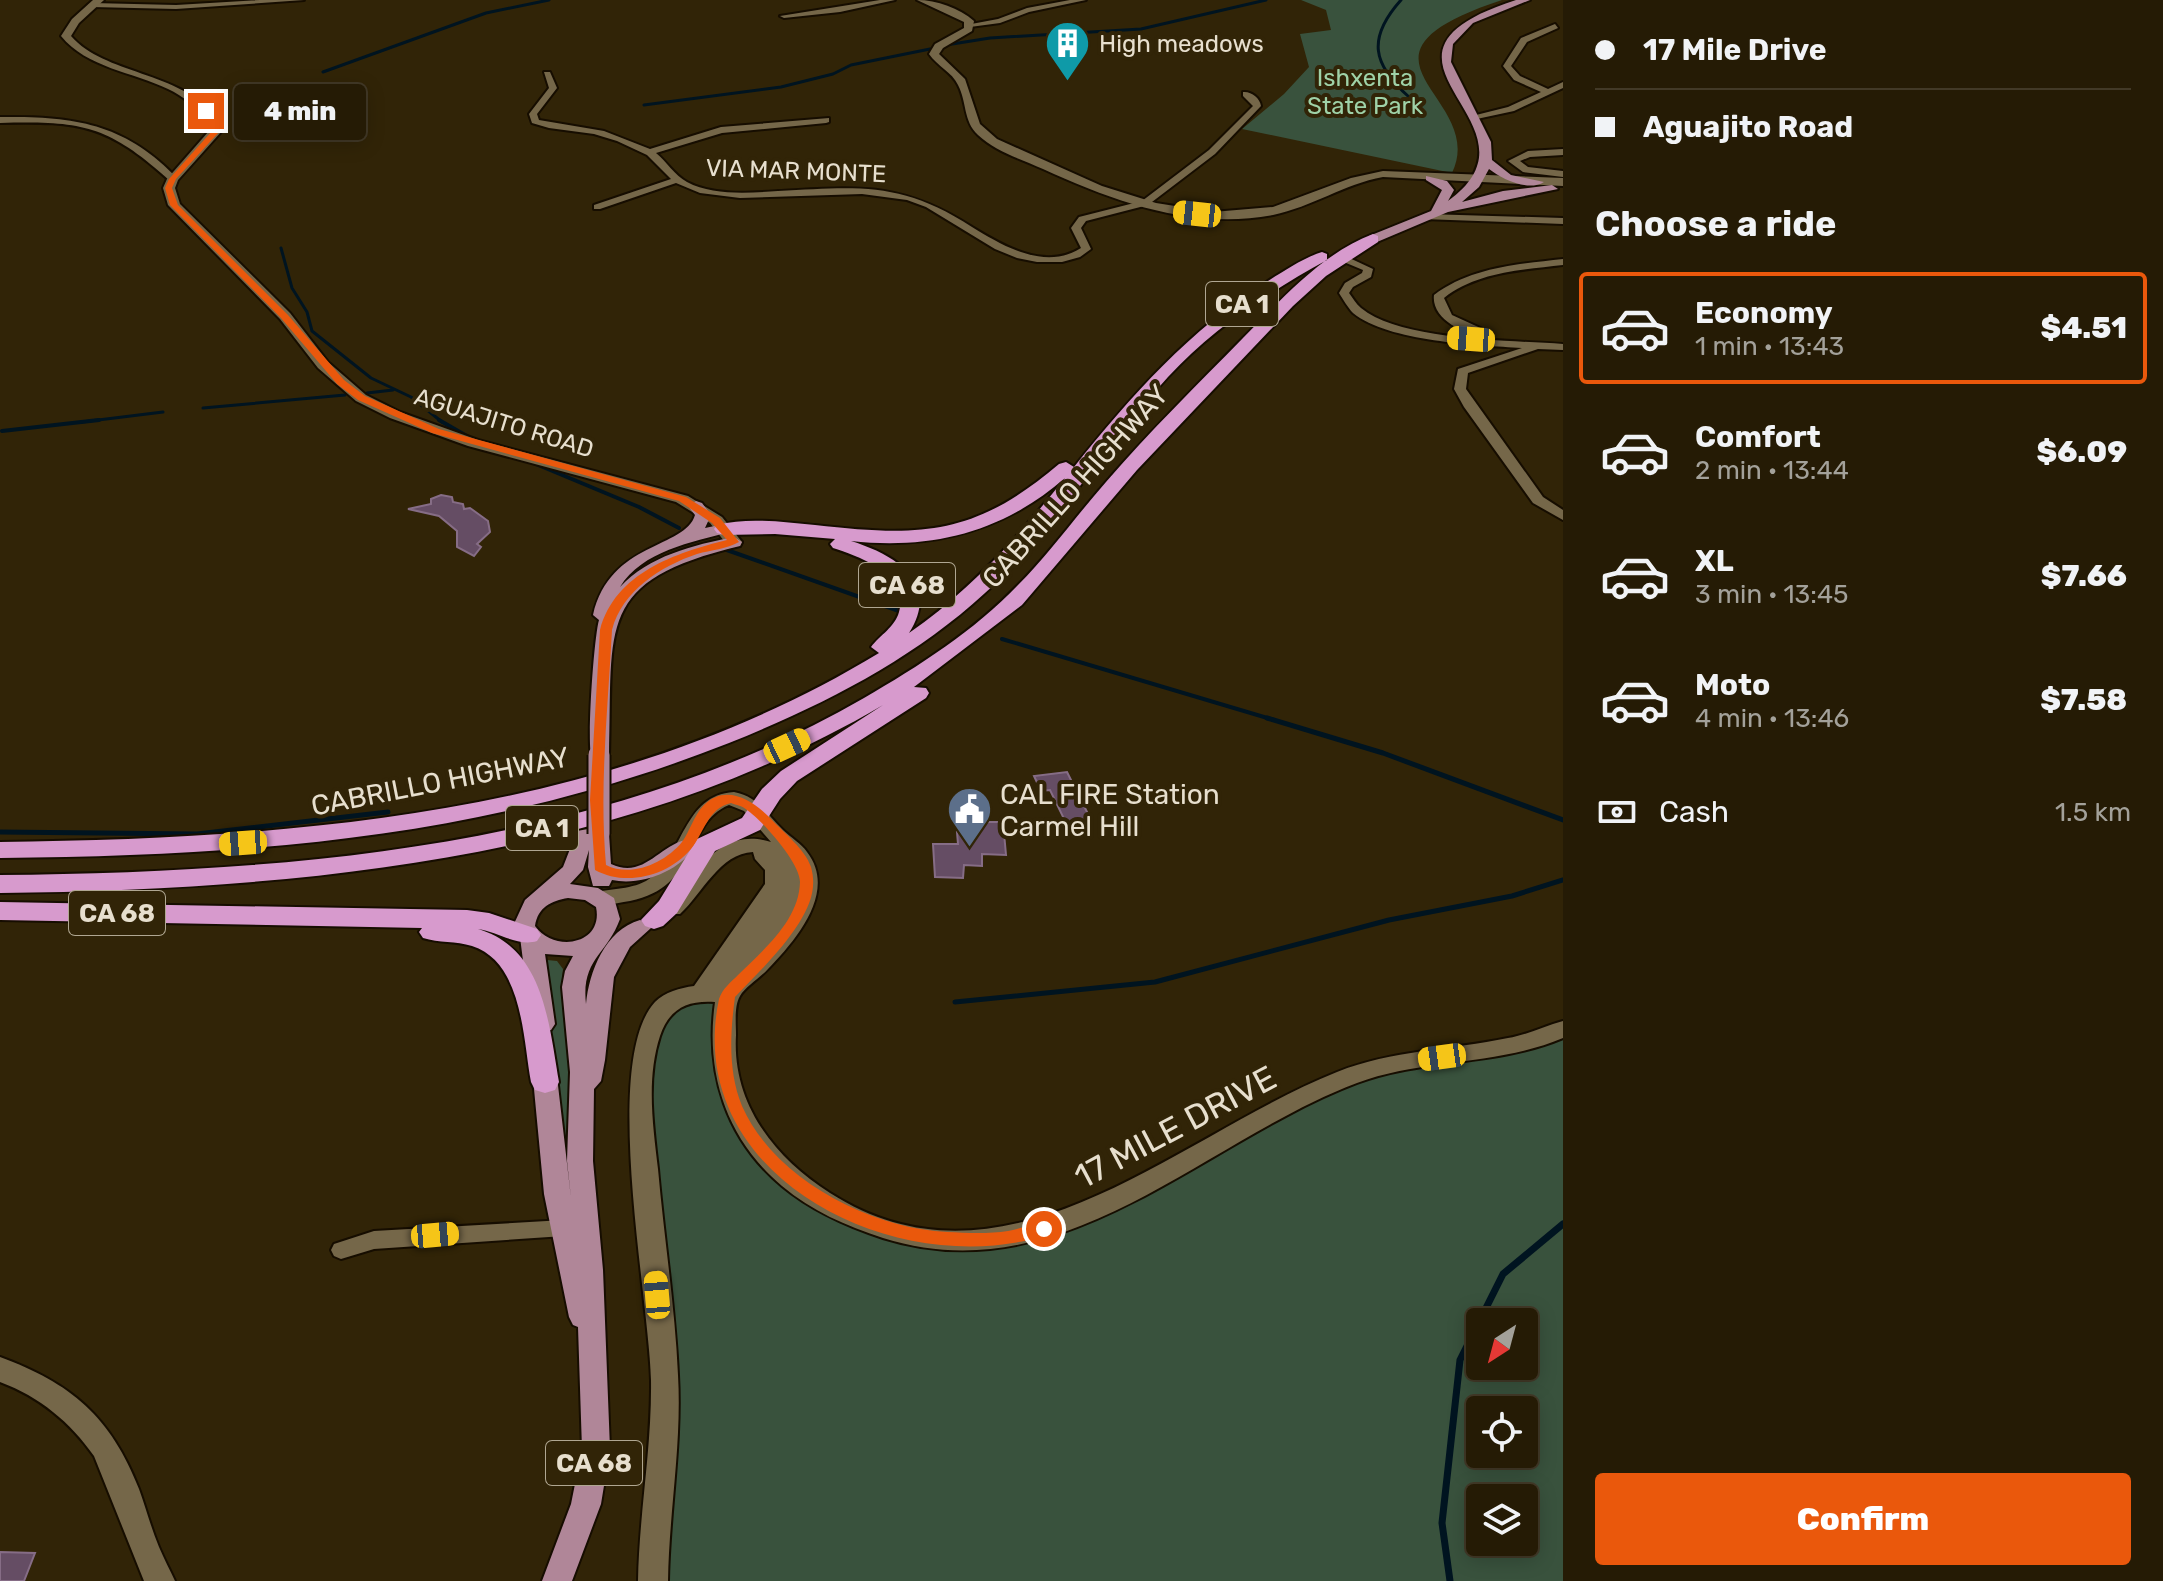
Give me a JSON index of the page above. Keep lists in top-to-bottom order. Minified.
{"streets":{"highway":["CA 1","CABRILLO HIGHWAY","CA 68"],"street":["VIA MAR MONTE","AGUAJITO ROAD","17 MILE DRIVE"]},"crossings":[["AGUAJITO ROAD","CA 68"],["CABRILLO HIGHWAY","CA 68"],["CA 68","17 MILE DRIVE"]],"parks":["Ishxenta State Park"],"places":{"building":["High meadows"],"public building":["CAL FIRE Station Carmel Hill"]},"north":"bottom left","page":{"banner":["17 Mile Drive","Aguajito Road"],"bubble":"4 min","heading":"Choose a ride","list":[{"name":"Economy","note":"1 min · 13:43","value":"$4.51"},{"name":"Comfort","note":"2 min · 13:44","value":"$6.09"},{"name":"XL","note":"3 min · 13:45","value":"$7.66"},{"name":"Moto","note":"4 min · 13:46","value":"$7.58"}],"pay":["Cash","1.5 km"],"buttons":"Confirm"}}
